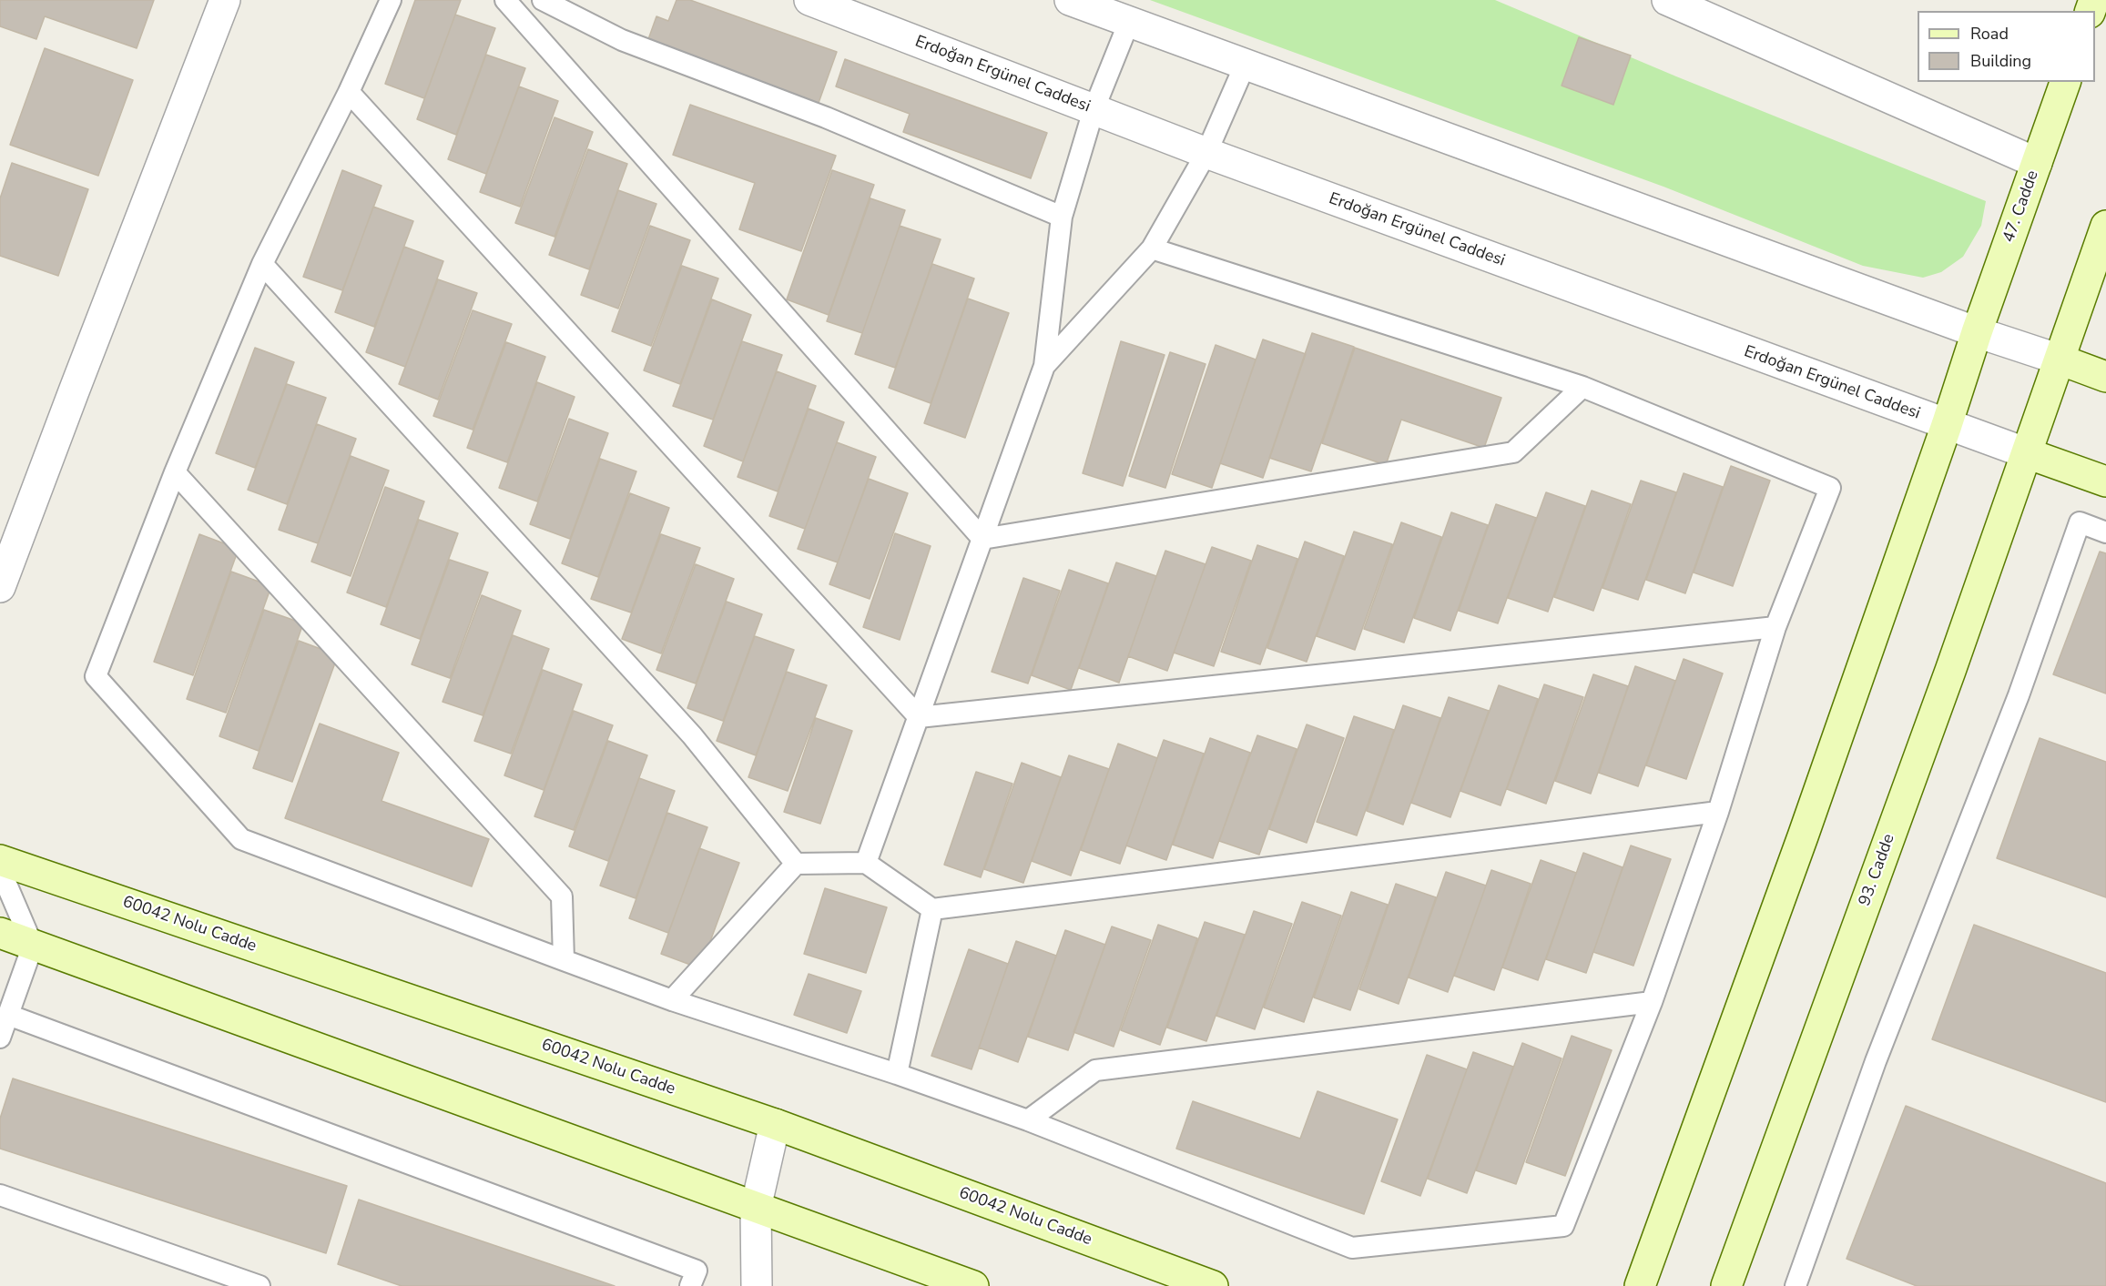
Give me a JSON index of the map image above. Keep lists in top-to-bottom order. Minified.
{"streets":{"street":["Erdoğan Ergünel Caddesi","47. Cadde","93. Cadde","60042 Nolu Cadde"]},"crossings":[["Erdoğan Ergünel Caddesi","47. Cadde"],["Erdoğan Ergünel Caddesi","93. Cadde"]],"legend":["Road","Building"]}
